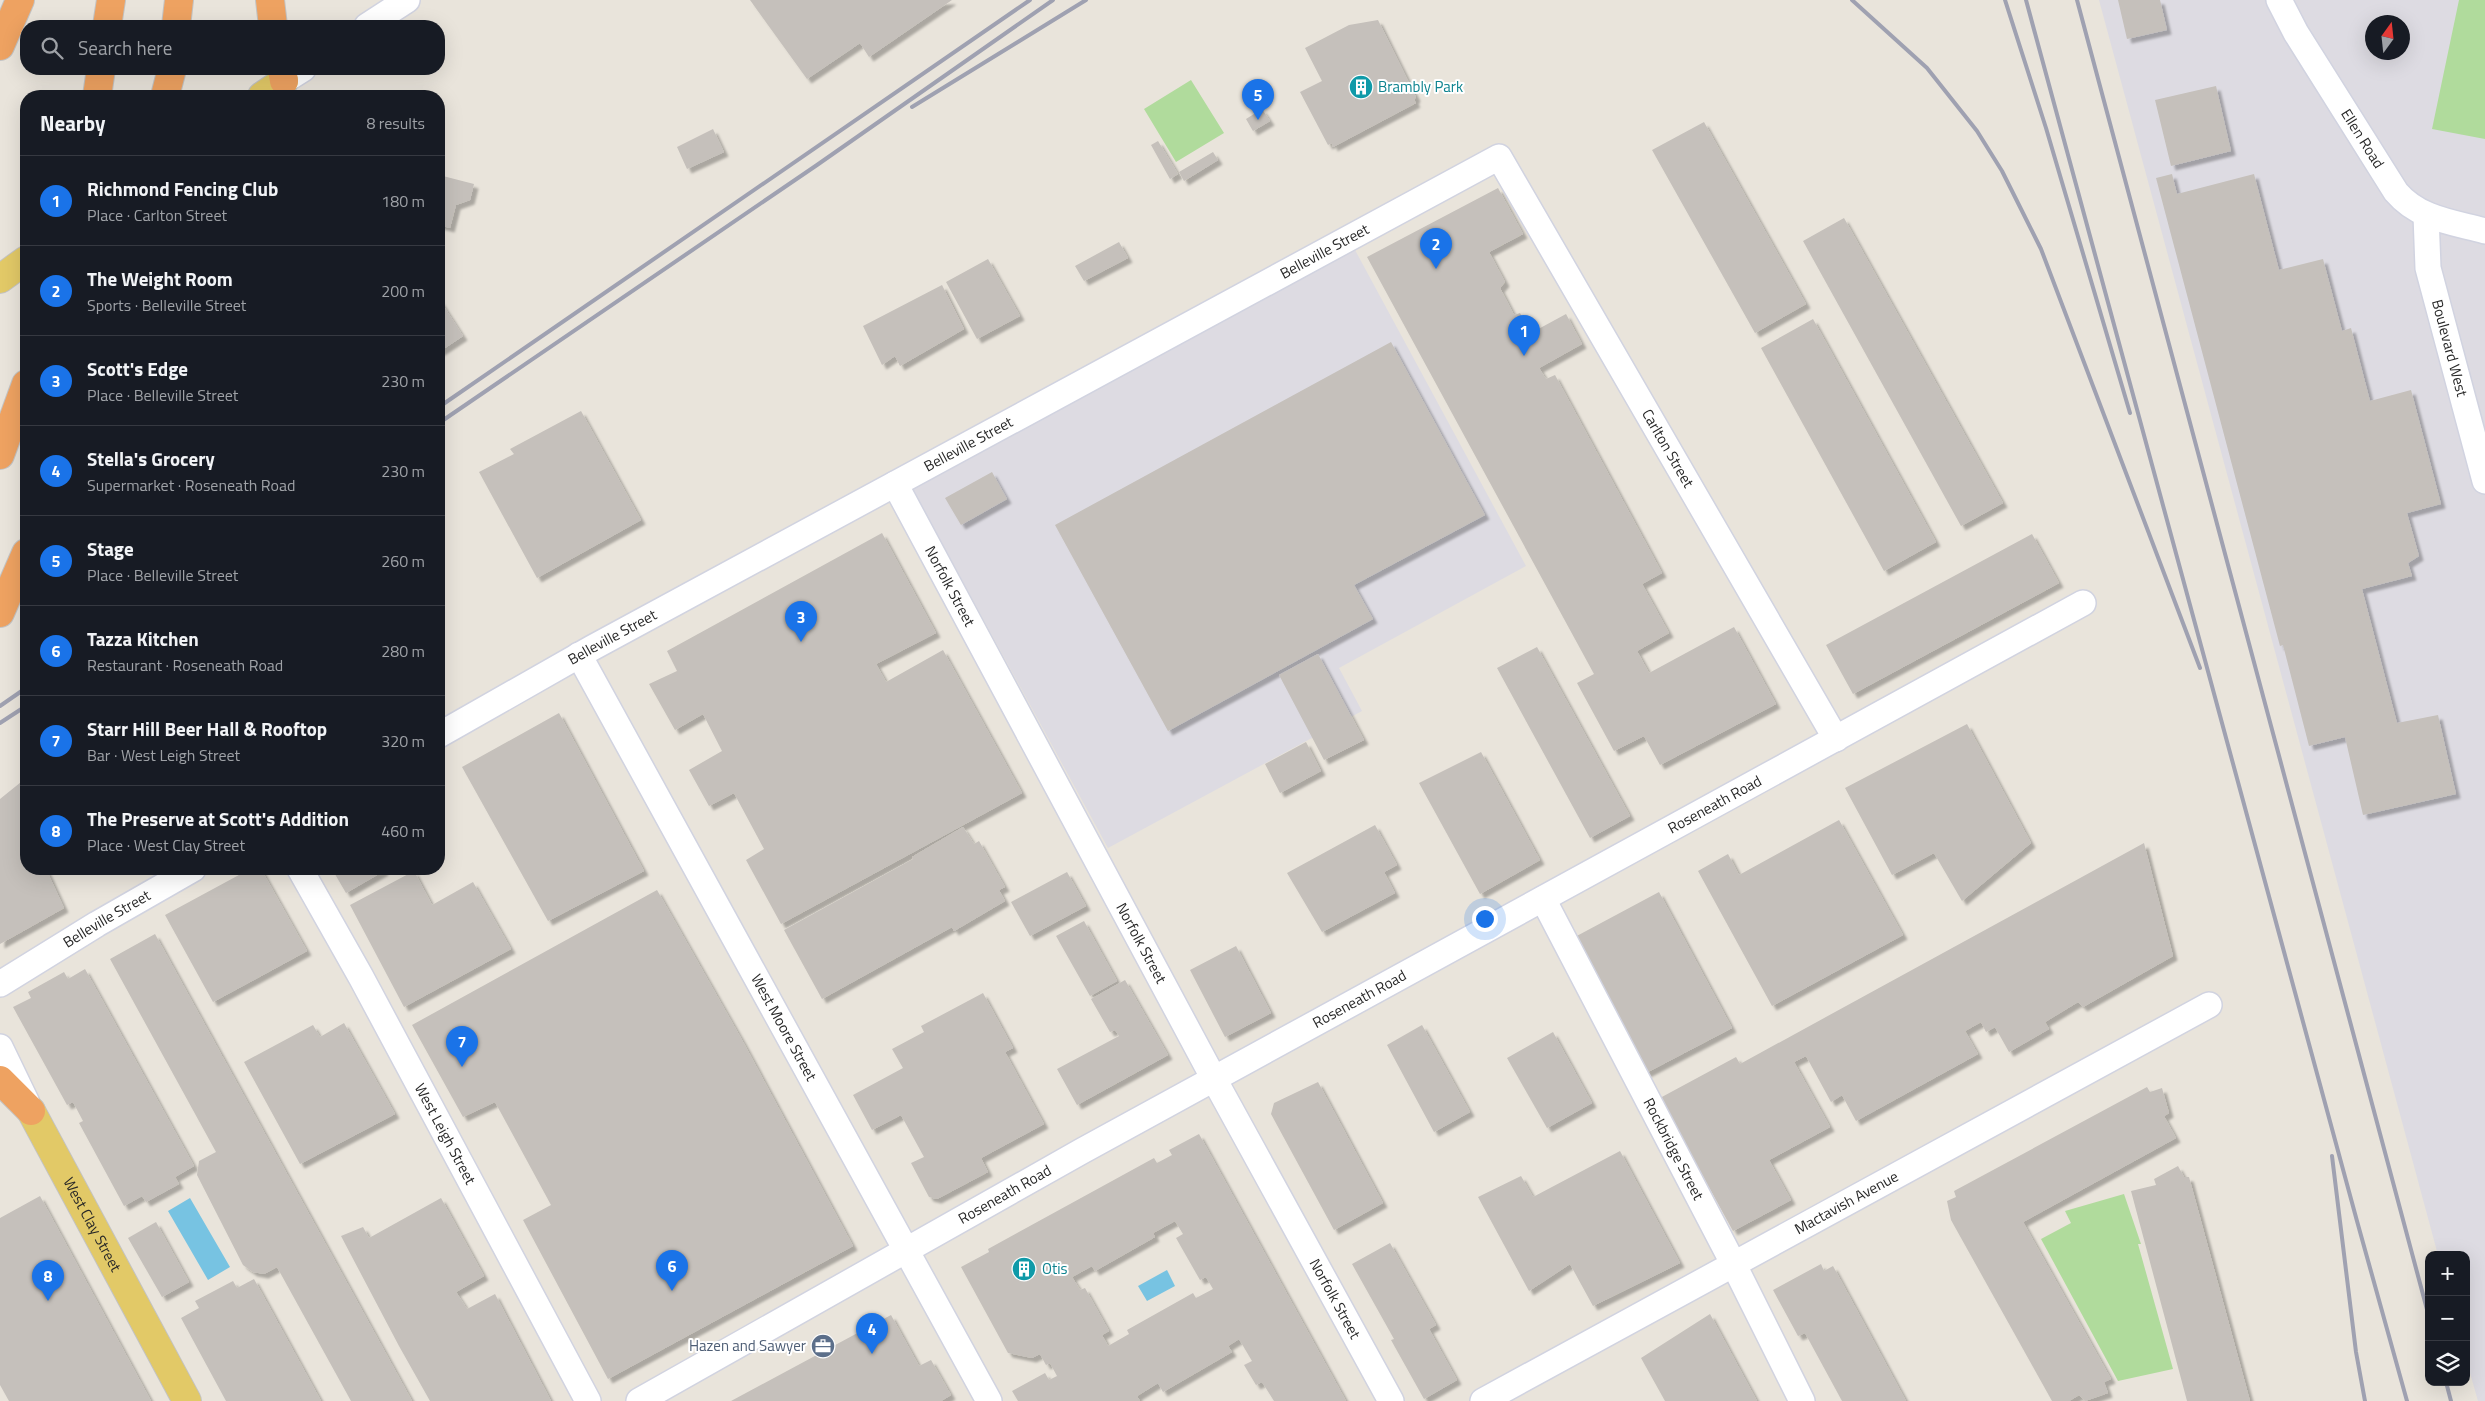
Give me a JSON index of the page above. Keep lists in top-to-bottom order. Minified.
{"streets":{"main road":["West Clay Street"],"street":["Ellen Road","Belleville Street","Boulevard West","Carlton Street","Norfolk Street","Roseneath Road","West Moore Street","West Leigh Street","Rockbridge Street","Mactavish Avenue"]},"crossings":[["Ellen Road","Boulevard West"],["Belleville Street","Carlton Street"],["Belleville Street","Norfolk Street"],["Belleville Street","West Moore Street"],["Carlton Street","Roseneath Road"],["Norfolk Street","Roseneath Road"],["Roseneath Road","West Moore Street"],["Roseneath Road","Rockbridge Street"],["Rockbridge Street","Mactavish Avenue"]],"places":{"building":["Brambly Park","Otis"],"office":["Hazen and Sawyer"]},"north":"top","page":{"search":"Search here","pins":["5","2","1","3","7","6","8","4"],"heading":["Nearby","8 results"],"list":[{"mark":"1","name":"Richmond Fencing Club","note":"Place · Carlton Street","value":"180 m"},{"mark":"2","name":"The Weight Room","note":"Sports · Belleville Street","value":"200 m"},{"mark":"3","name":"Scott's Edge","note":"Place · Belleville Street","value":"230 m"},{"mark":"4","name":"Stella's Grocery","note":"Supermarket · Roseneath Road","value":"230 m"},{"mark":"5","name":"Stage","note":"Place · Belleville Street","value":"260 m"},{"mark":"6","name":"Tazza Kitchen","note":"Restaurant · Roseneath Road","value":"280 m"},{"mark":"7","name":"Starr Hill Beer Hall & Rooftop","note":"Bar · West Leigh Street","value":"320 m"},{"mark":"8","name":"The Preserve at Scott's Addition","note":"Place · West Clay Street","value":"460 m"}],"map_buttons":["+","−"]}}
